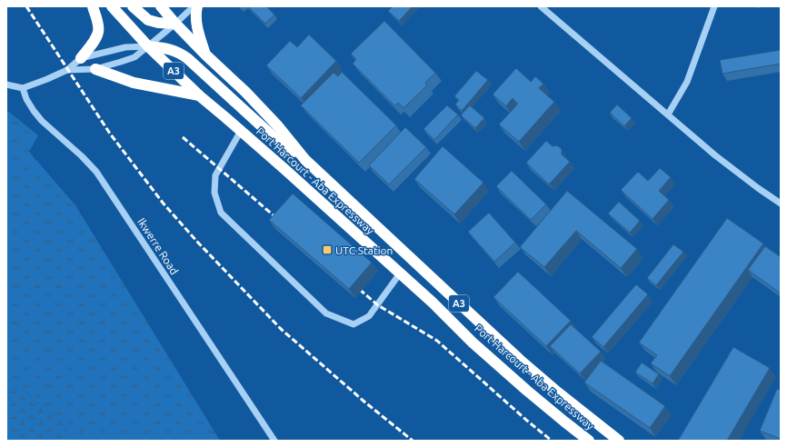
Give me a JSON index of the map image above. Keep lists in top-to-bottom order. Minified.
{"streets":{"highway":["A3","Port Harcourt - Aba Expressway"],"street":["Ikwerre Road"]},"places":{"transit":["UTC Station"]}}
